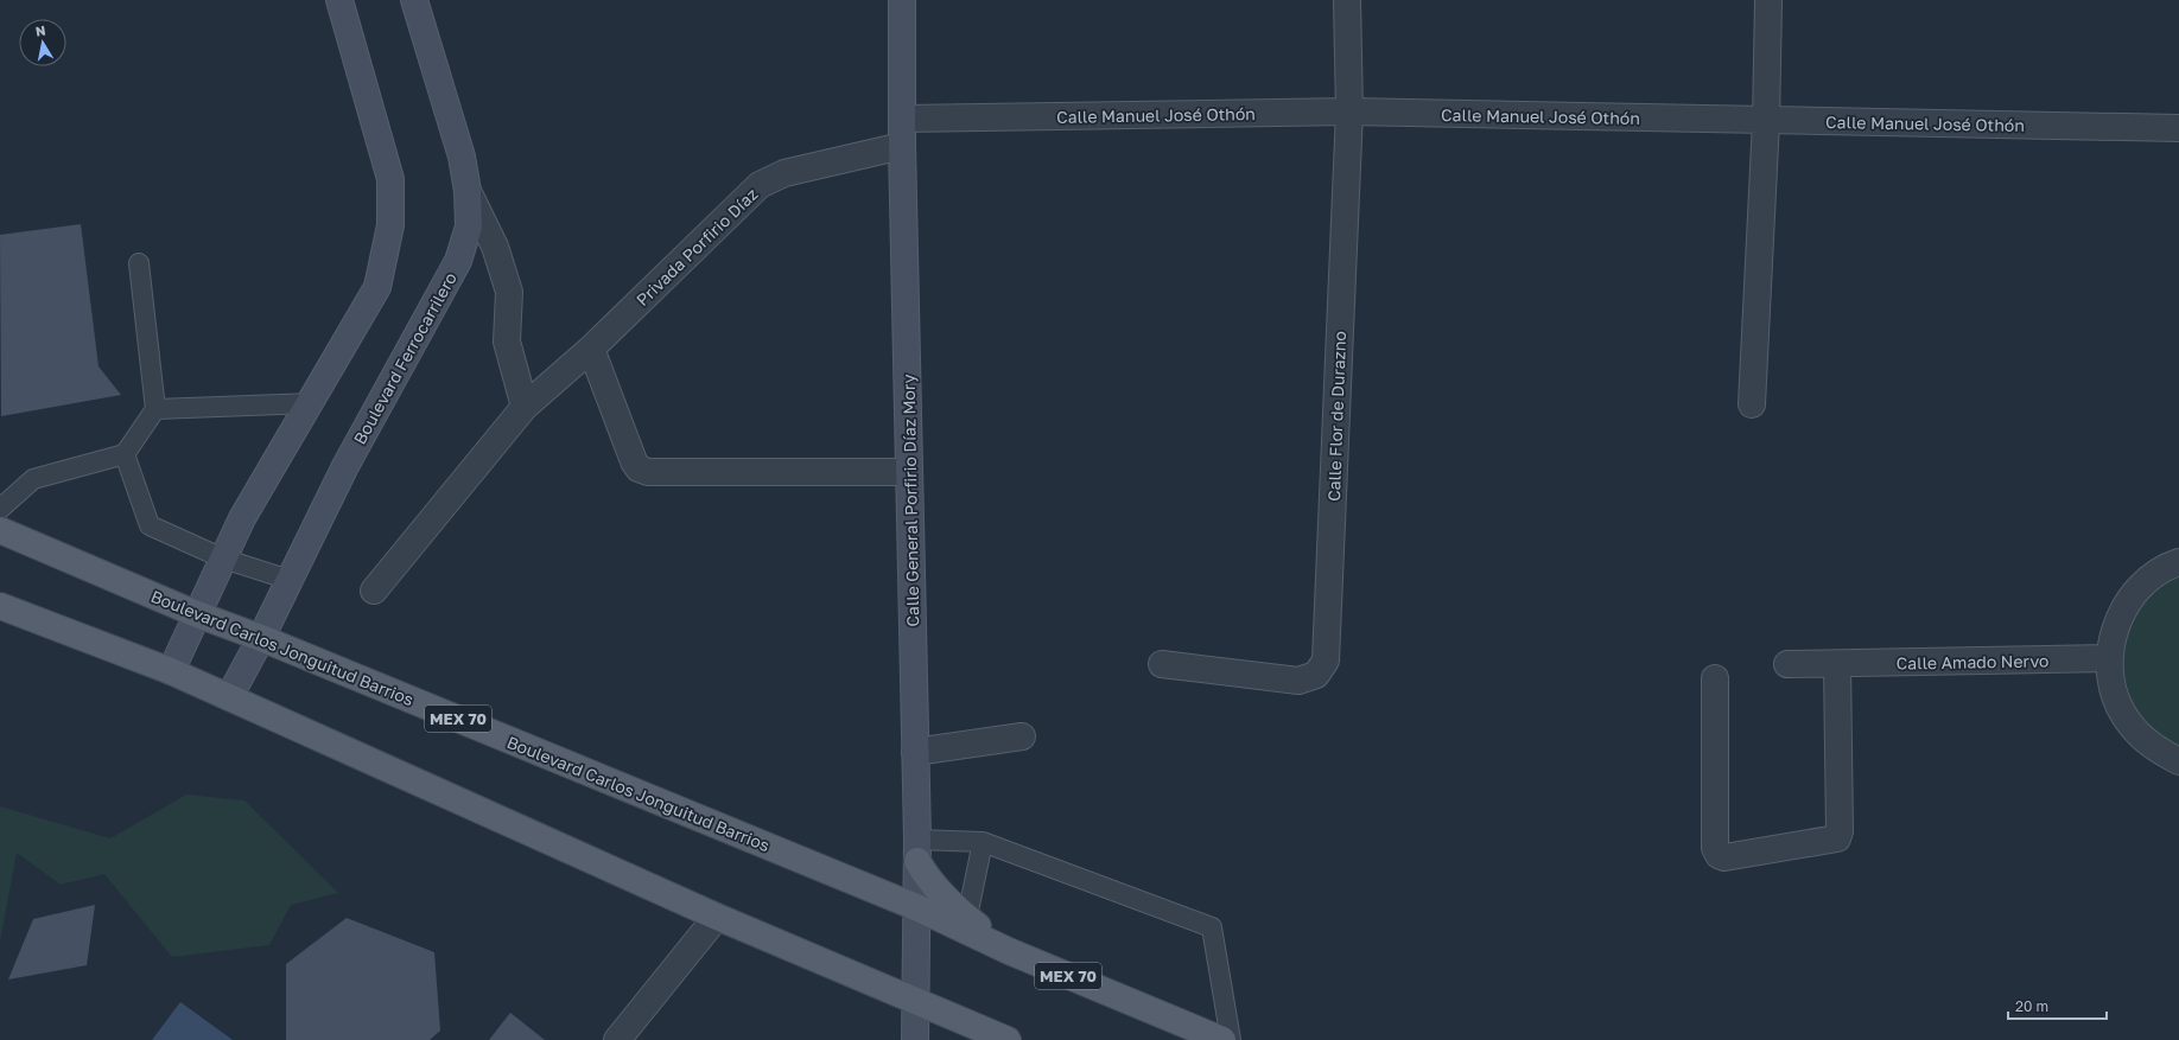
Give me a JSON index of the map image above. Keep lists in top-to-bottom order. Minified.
{"streets":{"main road":["Boulevard Carlos Jonguitud Barrios","MEX 70"],"street":["Calle Manuel José Othón","Privada Porfirio Díaz","Boulevard Ferrocarrilero","Calle Flor de Durazno","Calle General Porfirio Díaz Mory","Calle Amado Nervo"]},"crossings":[["Calle Manuel José Othón","Calle Flor de Durazno"],["Calle Manuel José Othón","Calle General Porfirio Díaz Mory"],["Privada Porfirio Díaz","Calle General Porfirio Díaz Mory"],["Boulevard Ferrocarrilero","Boulevard Carlos Jonguitud Barrios"],["Calle General Porfirio Díaz Mory","Boulevard Carlos Jonguitud Barrios"]],"scale_bar":"20 m","north":"top"}
